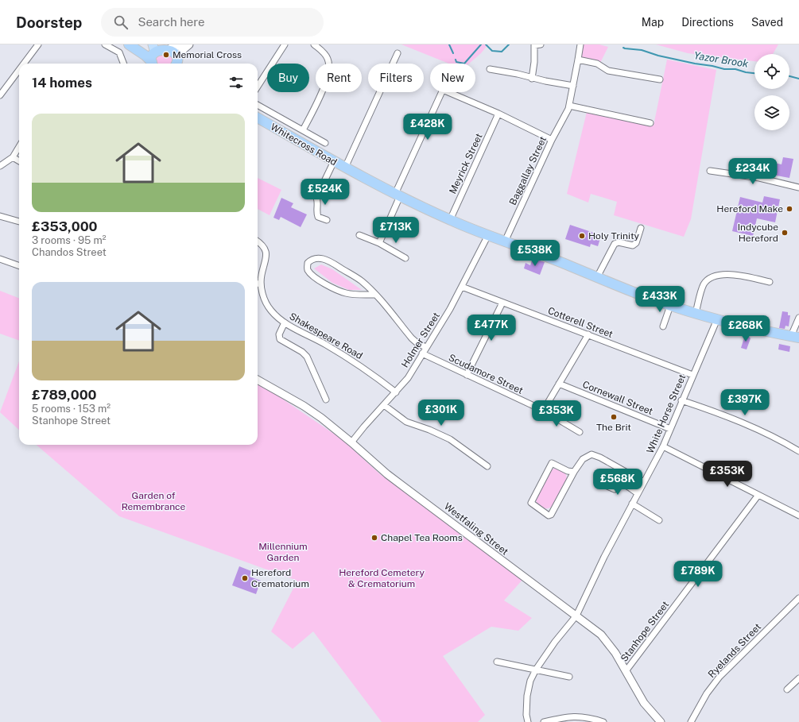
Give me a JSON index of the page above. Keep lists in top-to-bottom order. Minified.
{"streets":{"highway":["Whitecross Road"],"street":["Meyrick Street","Baggallay Street","Cotterell Street","Shakespeare Road","Holmer Street","Scudamore Street","Cornewall Street","White Horse Street","Westfaling Street","Stanhope Street","Ryelands Street"]},"crossings":[["Whitecross Road","Meyrick Street"],["Whitecross Road","Baggallay Street"],["Whitecross Road","Holmer Street"],["Whitecross Road","White Horse Street"],["Cotterell Street","Holmer Street"],["Cotterell Street","White Horse Street"],["Shakespeare Road","Holmer Street"],["Holmer Street","Scudamore Street"],["Holmer Street","Westfaling Street"],["Cornewall Street","White Horse Street"],["White Horse Street","Westfaling Street"],["Westfaling Street","Stanhope Street"]],"water":["Yazor Brook"],"parks":["Garden of Remembrance","Millennium Garden","Hereford Cemetery & Crematorium"],"places":["Memorial Cross","Hereford Make","Indycube Hereford","Holy Trinity","The Brit","Chapel Tea Rooms","Hereford Crematorium"],"page":{"header":"Doorstep","search":"Search here","nav":["Map","Directions","Saved"],"chip":["Buy","Rent","Filters","New"],"heading":"14 homes","list":[{"name":"£353,000","note":"3 rooms · 95 m² · Chandos Street"},{"name":"£789,000","note":"5 rooms · 153 m² · Stanhope Street"}],"price":["£428K","£234K","£524K","£713K","£538K","£433K","£477K","£268K","£397K","£301K","£353K","£353K","£568K","£789K"]}}
